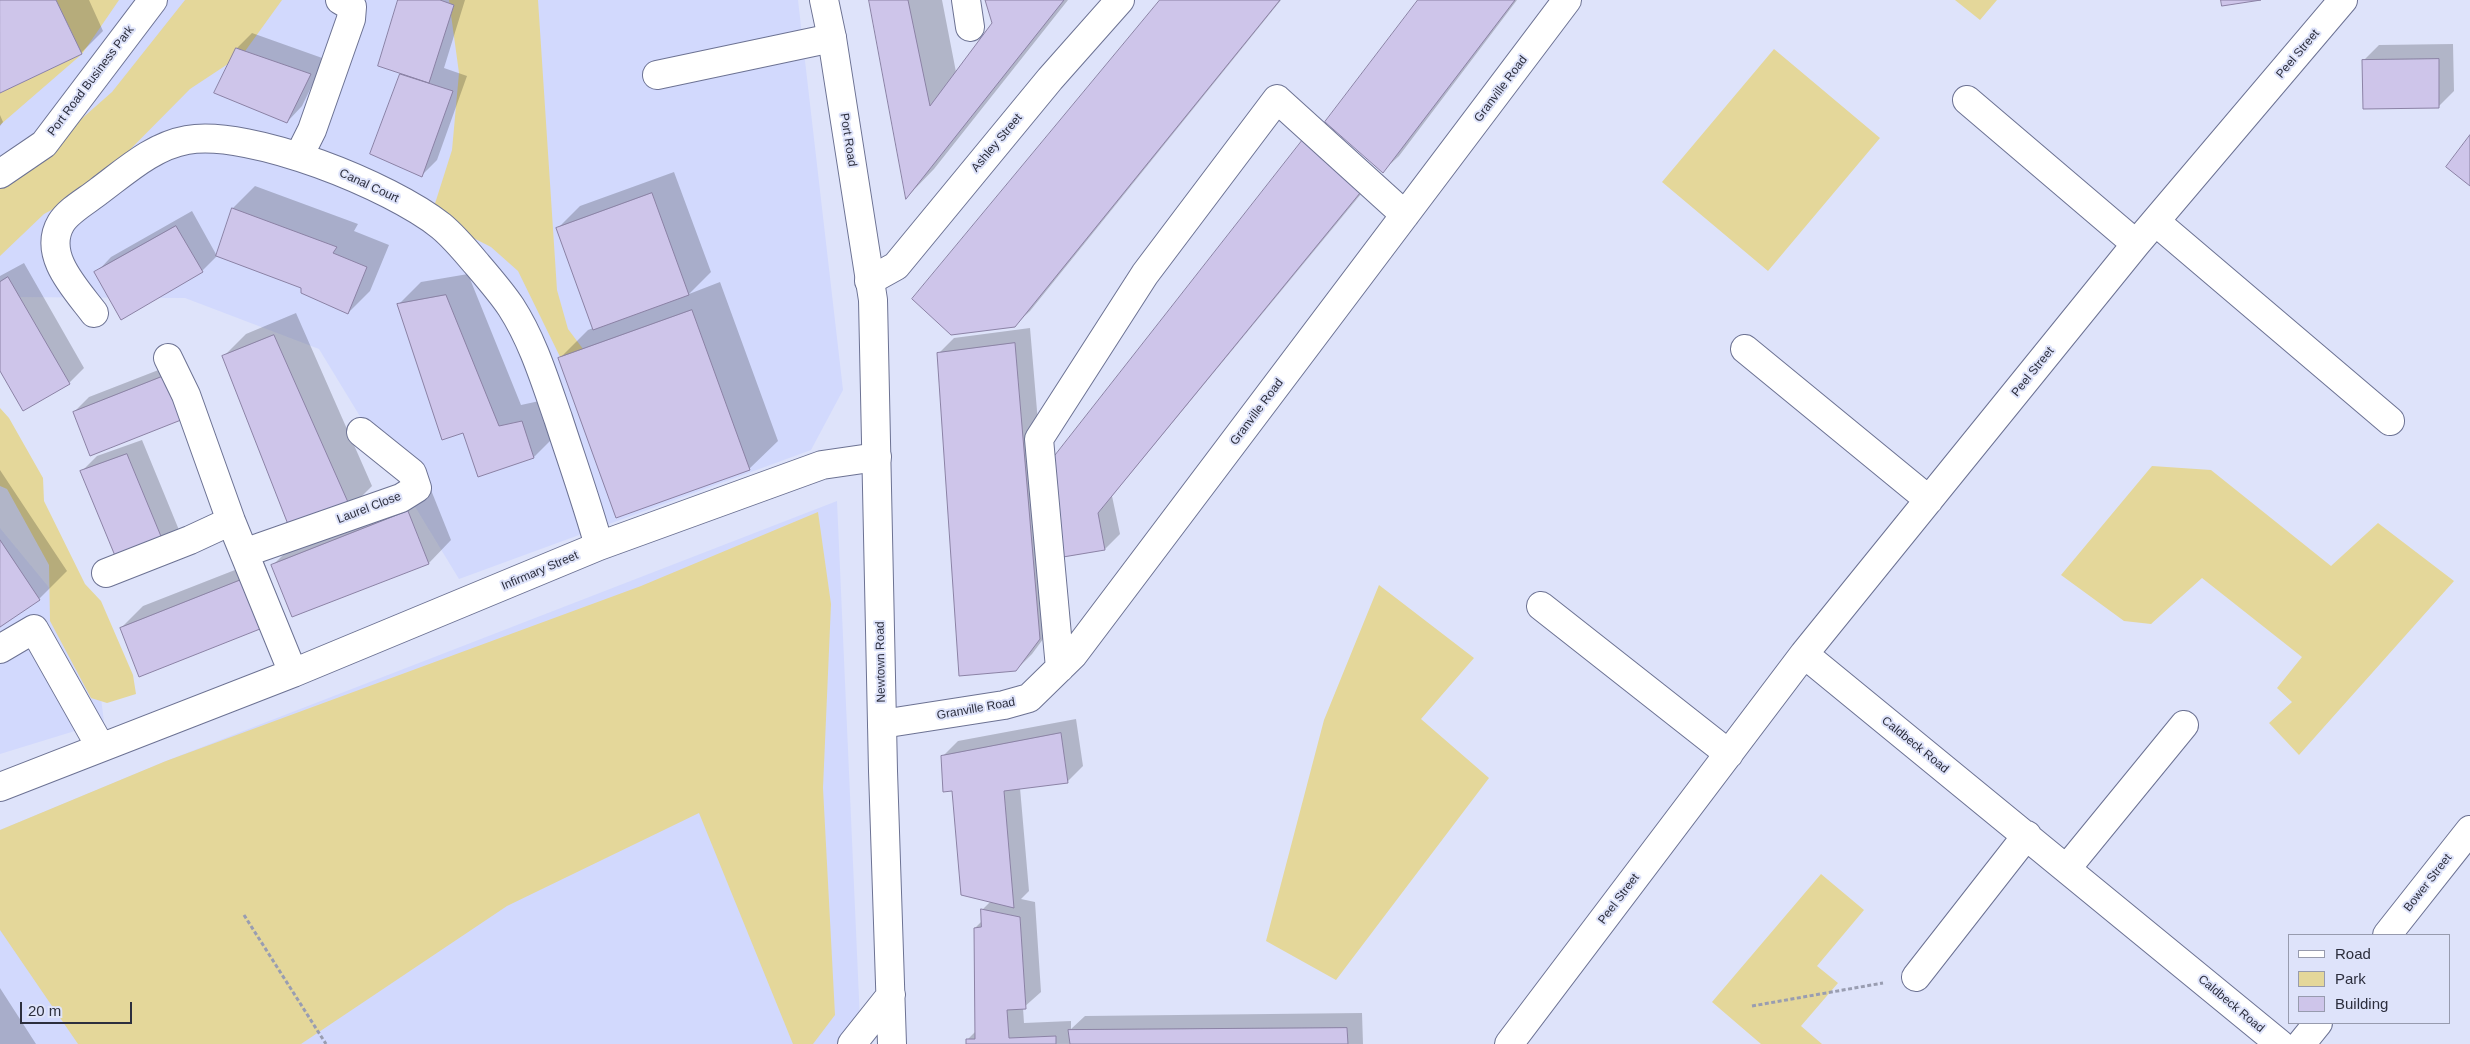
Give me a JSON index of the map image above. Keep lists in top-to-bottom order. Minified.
{"streets":{"street":["Peel Street","Port Road Business Park","Granville Road","Port Road","Ashley Street","Canal Court","Laurel Close","Infirmary Street","Newtown Road","Caldbeck Road","Bower Street"]},"crossings":[["Peel Street","Caldbeck Road"],["Granville Road","Newtown Road"],["Port Road","Ashley Street"],["Port Road","Newtown Road"],["Ashley Street","Newtown Road"],["Canal Court","Infirmary Street"],["Infirmary Street","Newtown Road"]],"legend":["Road","Park","Building"],"scale_bar":"20 m"}
